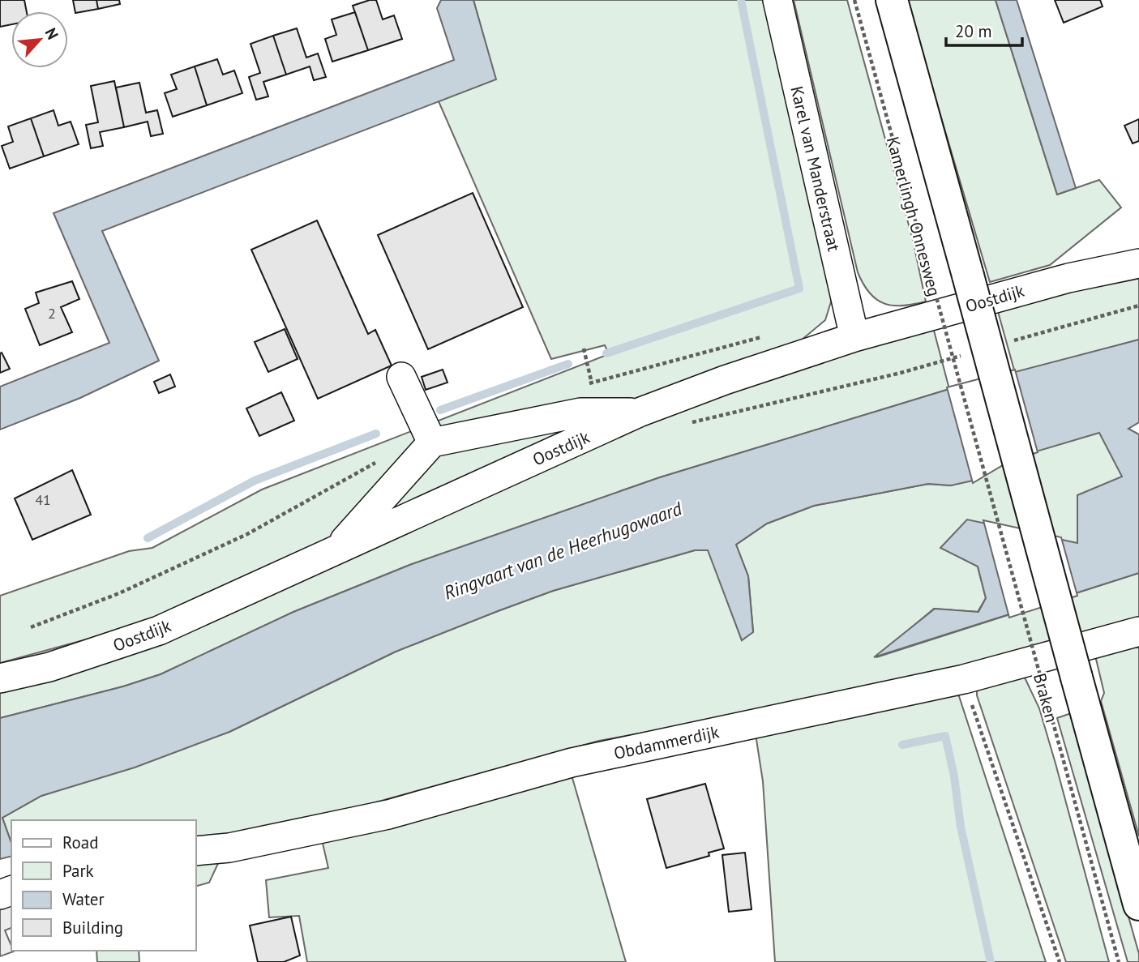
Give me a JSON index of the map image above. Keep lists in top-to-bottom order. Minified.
{"streets":{"main road":["Kamerlingh Onnesweg","Braken"],"street":["Karel van Manderstraat","Oostdijk","Obdammerdijk"]},"crossings":[["Karel van Manderstraat","Oostdijk"],["Kamerlingh Onnesweg","Braken"]],"water":["Ringvaart van de Heerhugowaard"],"house_numbers":["2","41"],"legend":["Road","Park","Water","Building"],"scale_bar":"20 m","north":"top right"}
